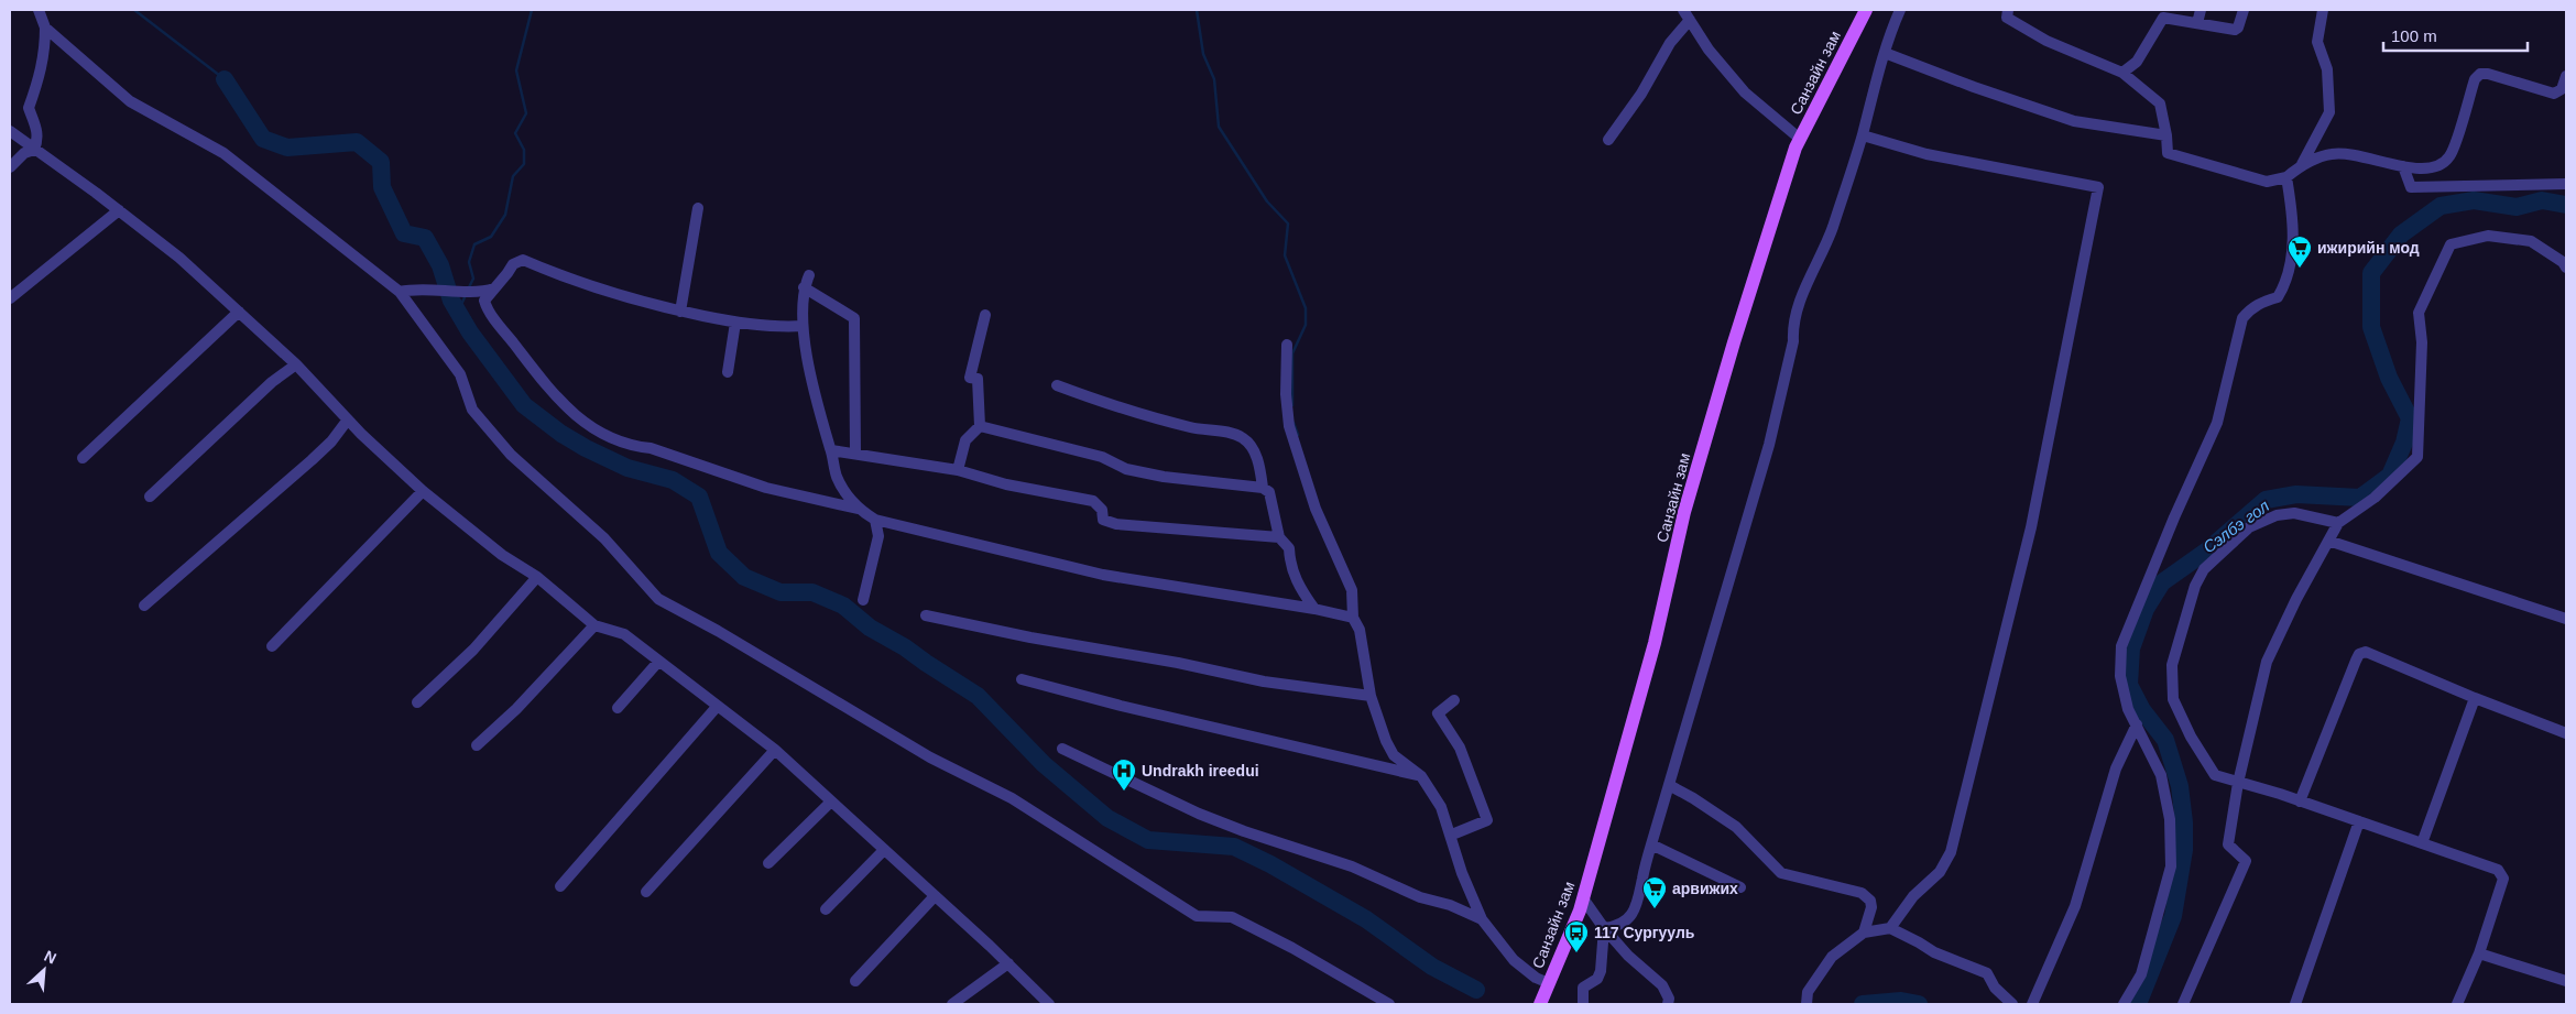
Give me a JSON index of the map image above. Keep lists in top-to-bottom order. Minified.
{"streets":{"main road":["Санзайн зам"]},"water":["Сэлбэ гол"],"places":{"supermarket":["ижирийн мод","арвижих"],"hospital":["Undrakh ireedui"],"bus stop":["117 Сургууль"]},"scale_bar":"100 m","north":"top right"}
